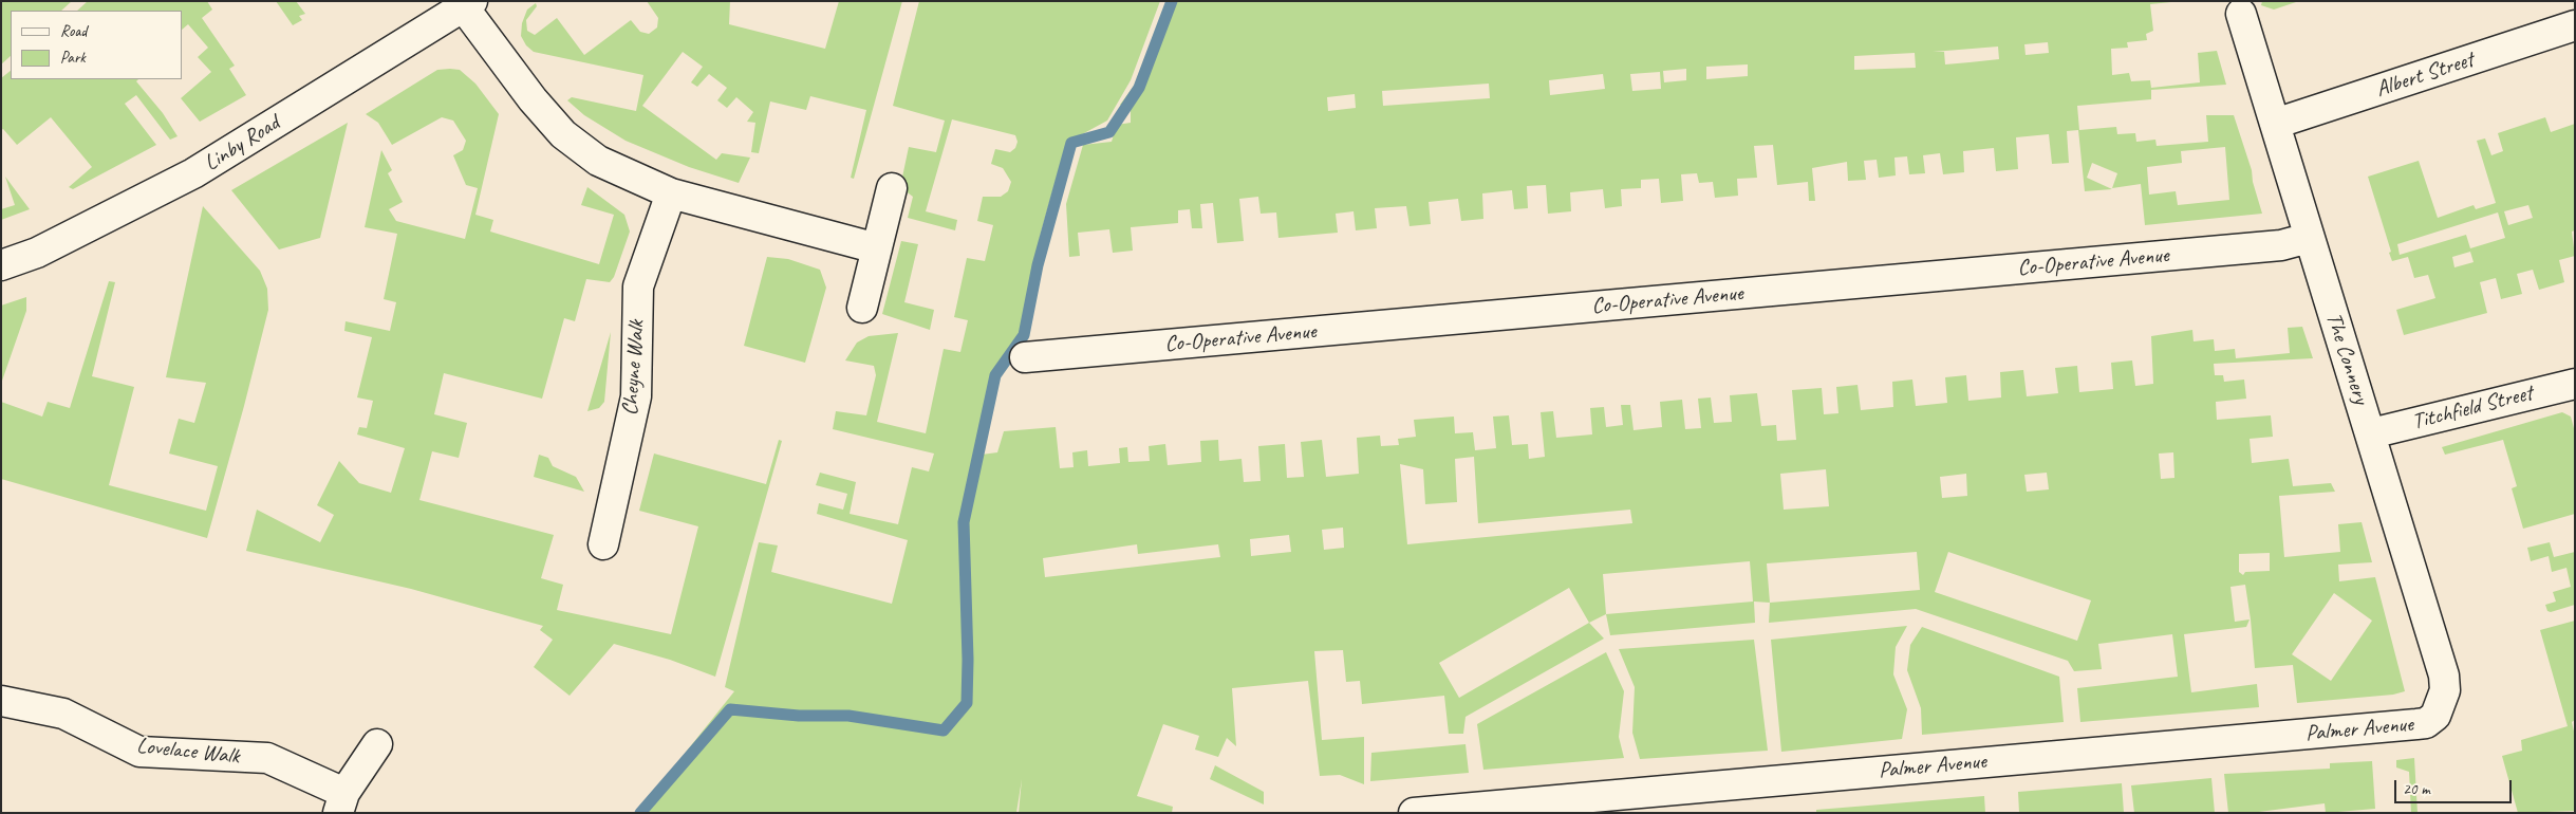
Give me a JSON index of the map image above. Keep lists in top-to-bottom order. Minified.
{"streets":{"street":["Albert Street","Linby Road","Co-Operative Avenue","The Connery","Cheyne Walk","Titchfield Street","Palmer Avenue","Lovelace Walk"]},"crossings":[["Albert Street","The Connery"],["Co-Operative Avenue","The Connery"],["The Connery","Titchfield Street"],["The Connery","Palmer Avenue"]],"legend":["Road","Park"],"scale_bar":"20 m"}
